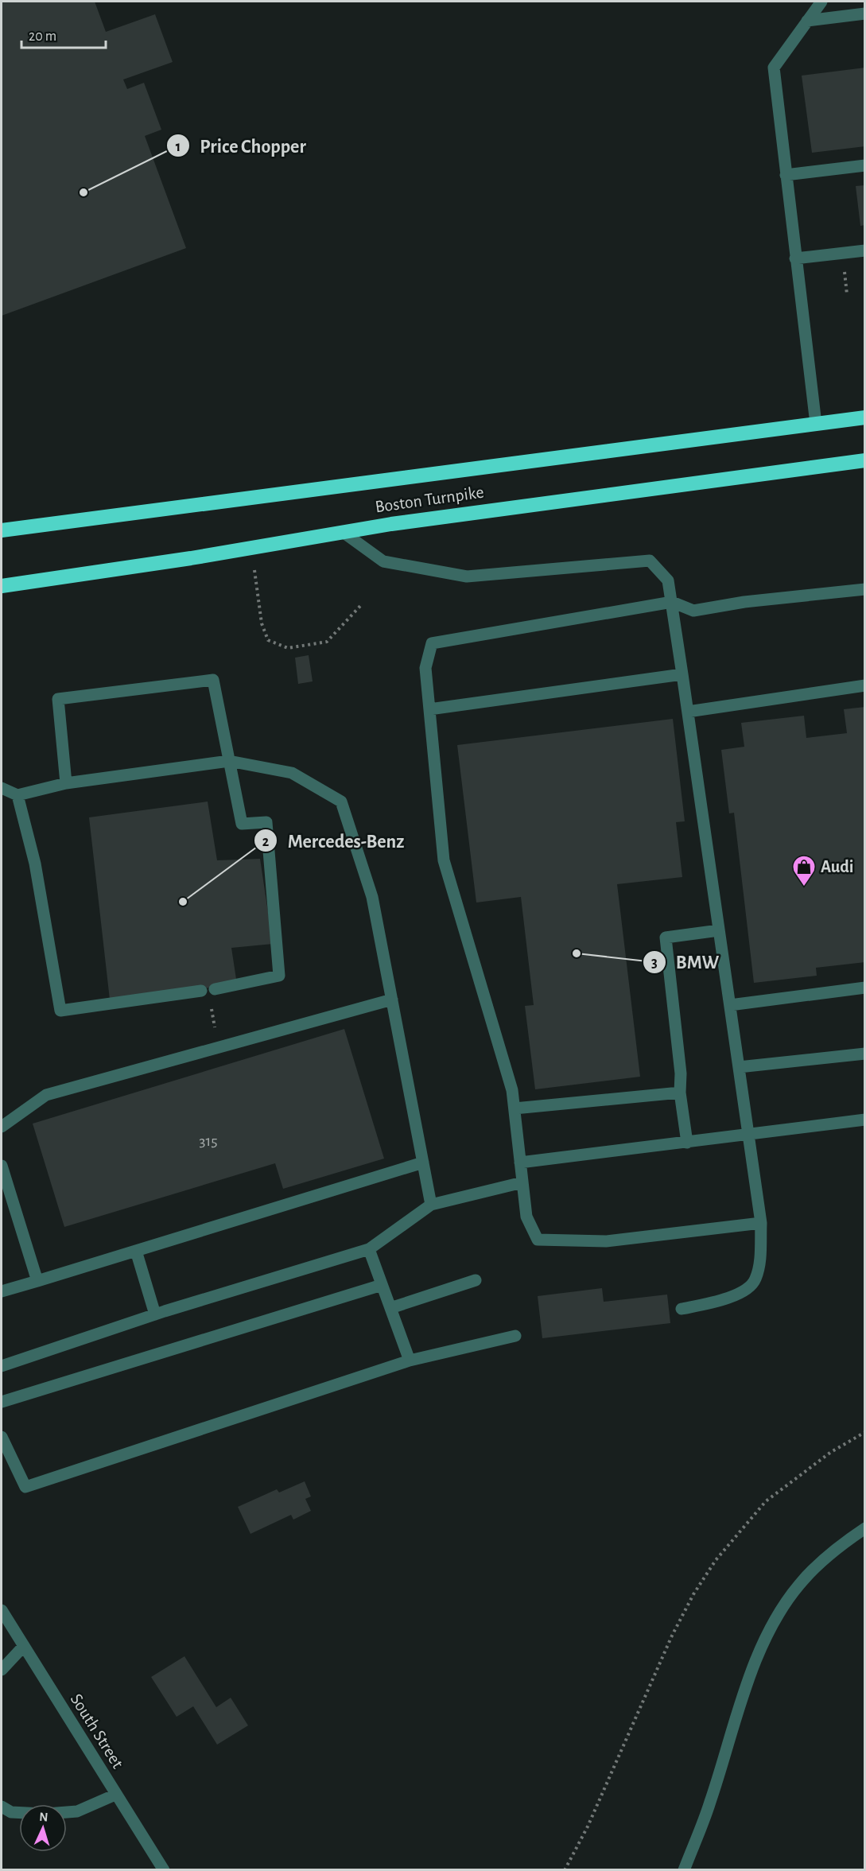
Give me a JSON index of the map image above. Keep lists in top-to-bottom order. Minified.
{"streets":{"highway":["Boston Turnpike"],"street":["South Street"]},"places":{"other":["Price Chopper","Mercedes-Benz","BMW"],"shop":["Audi"]},"house_numbers":["315"],"scale_bar":"20 m","north":"top"}
